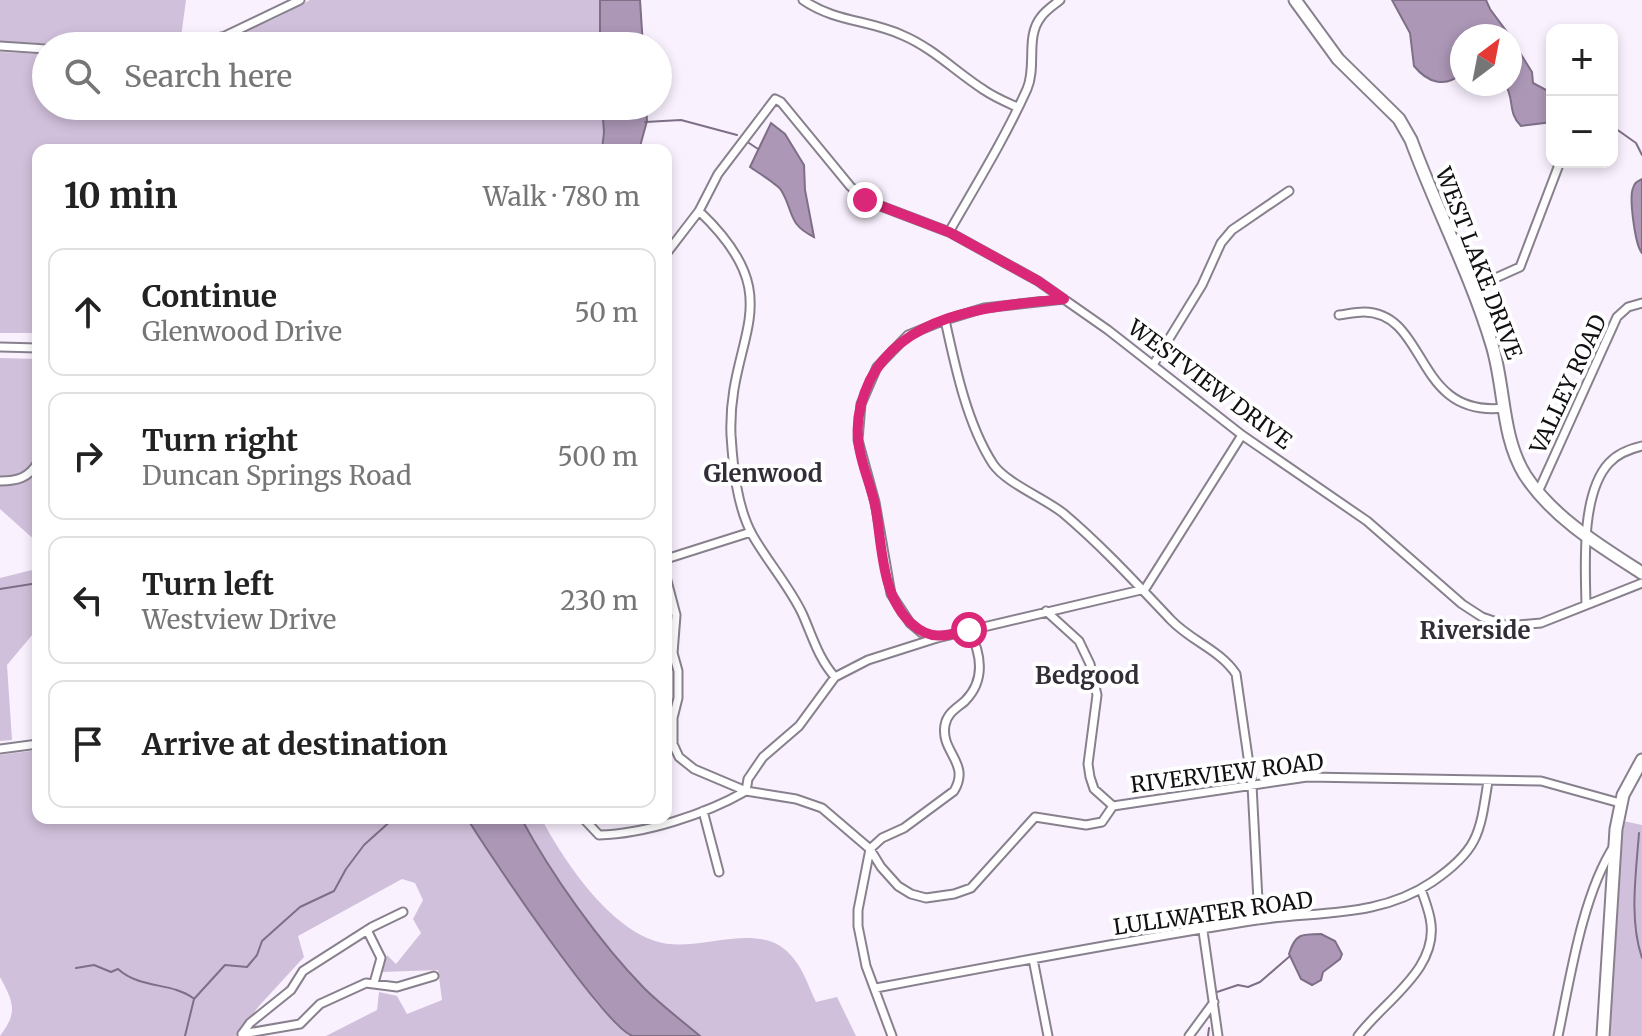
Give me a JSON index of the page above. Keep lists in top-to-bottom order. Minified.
{"streets":{"main road":["WEST LAKE DRIVE"],"street":["WESTVIEW DRIVE","VALLEY ROAD","RIVERVIEW ROAD","LULLWATER ROAD"]},"crossings":[["WEST LAKE DRIVE","VALLEY ROAD"],["RIVERVIEW ROAD","LULLWATER ROAD"]],"districts":["Glenwood","Riverside","Bedgood"],"north":"top right","page":{"map_buttons":["+","−"],"search":"Search here","heading":["10 min","Walk · 780 m"],"list":[["Continue","Glenwood Drive","50 m"],["Turn right","Duncan Springs Road","500 m"],["Turn left","Westview Drive","230 m"],"Arrive at destination"]}}
